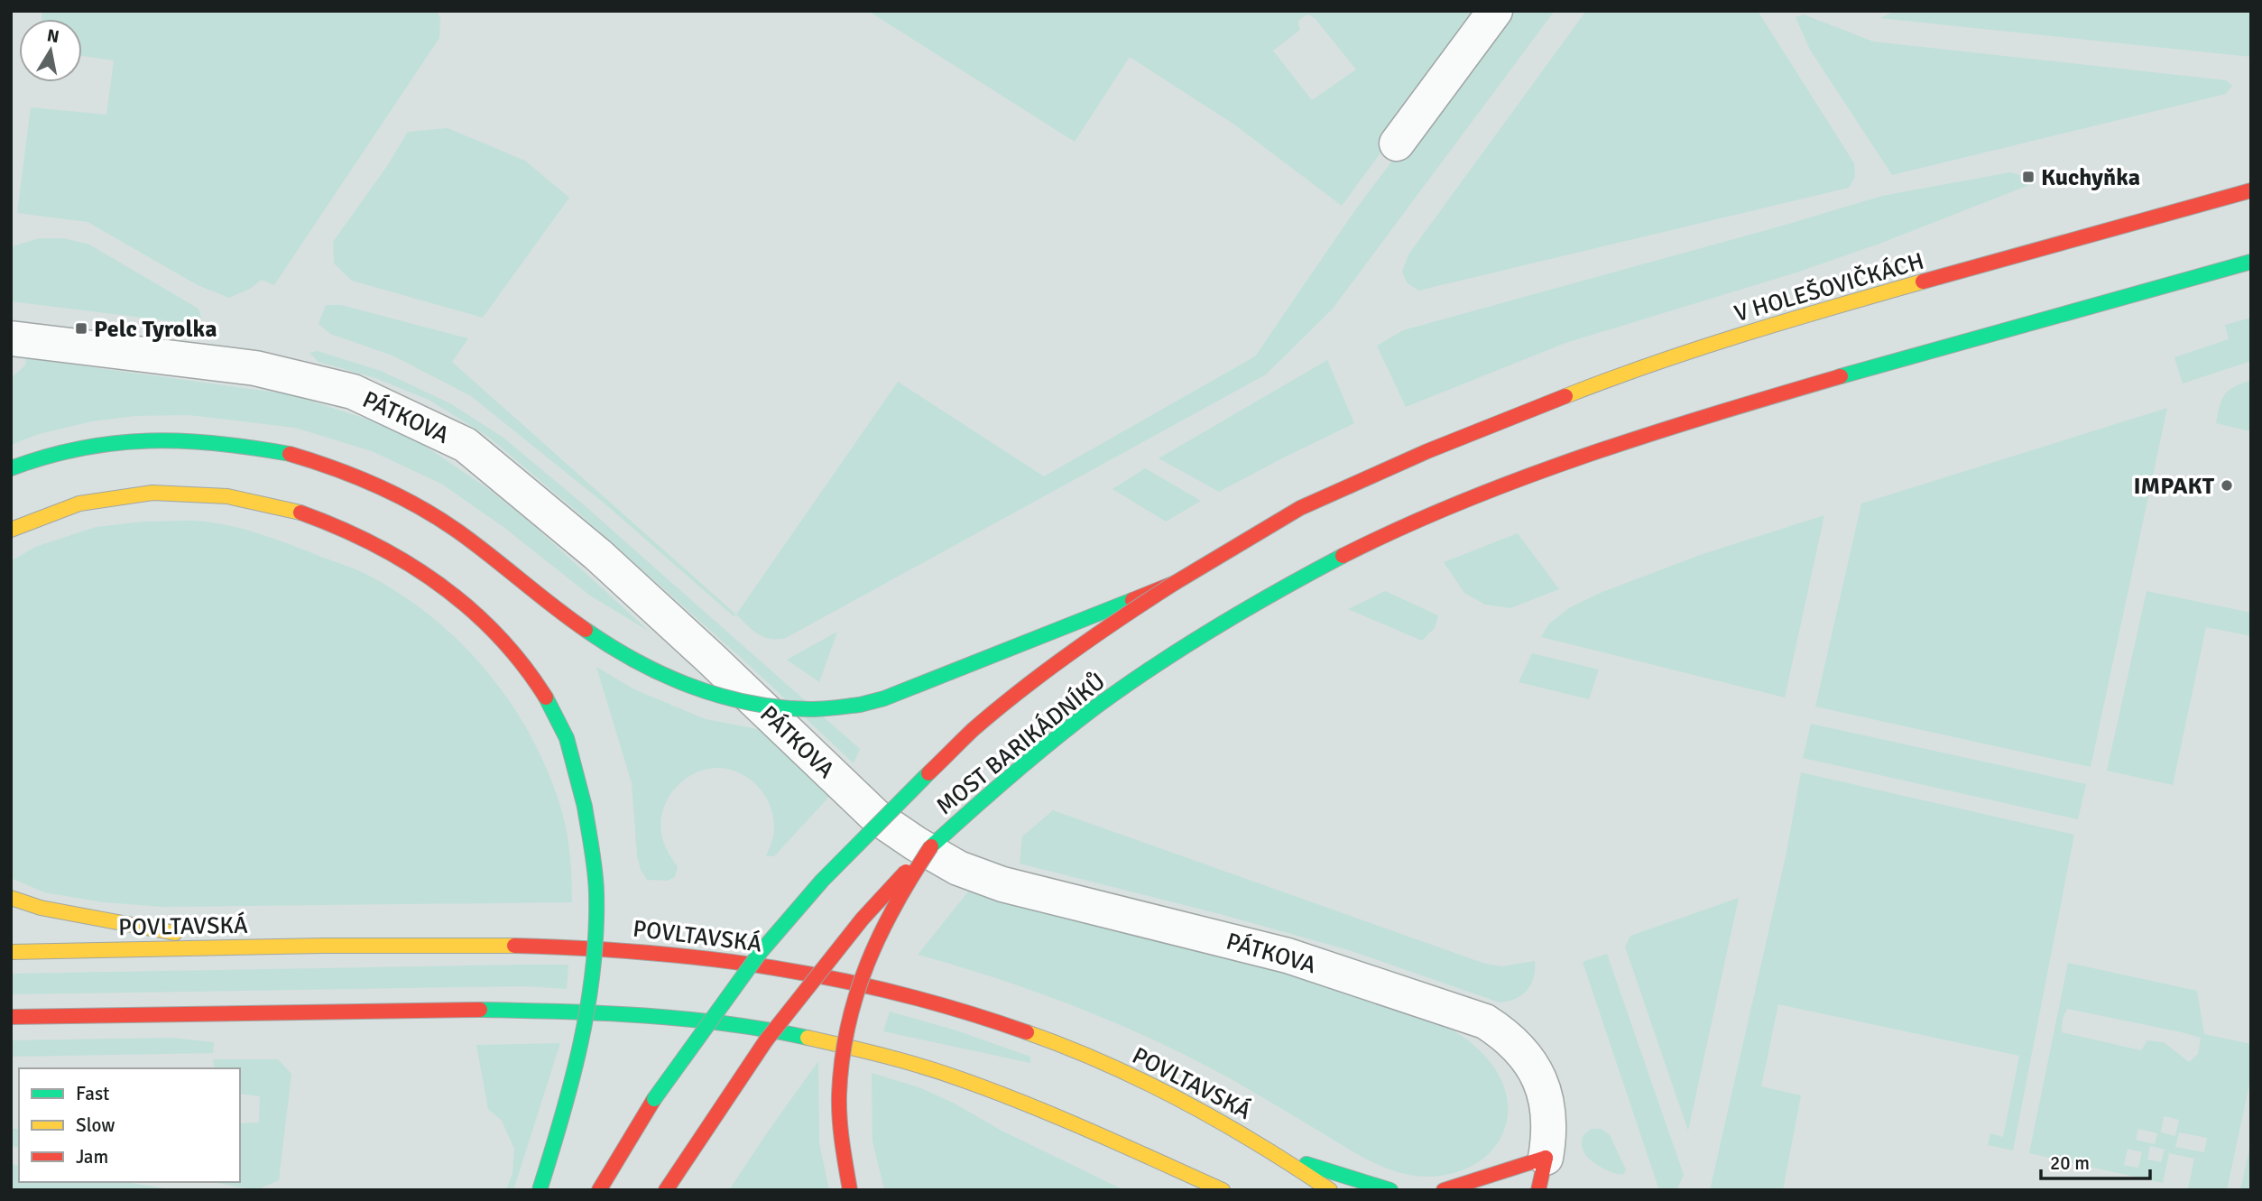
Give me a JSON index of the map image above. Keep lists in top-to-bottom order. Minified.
{"streets":{"main road":["V HOLEŠOVIČKÁCH","MOST BARIKÁDNÍKŮ","POVLTAVSKÁ"],"street":["PÁTKOVA"]},"crossings":[["V HOLEŠOVIČKÁCH","MOST BARIKÁDNÍKŮ"]],"places":{"transit":["Kuchyňka","Pelc Tyrolka"],"other":["IMPAKT"]},"legend":["Fast","Slow","Jam"],"scale_bar":"20 m","north":"top"}
